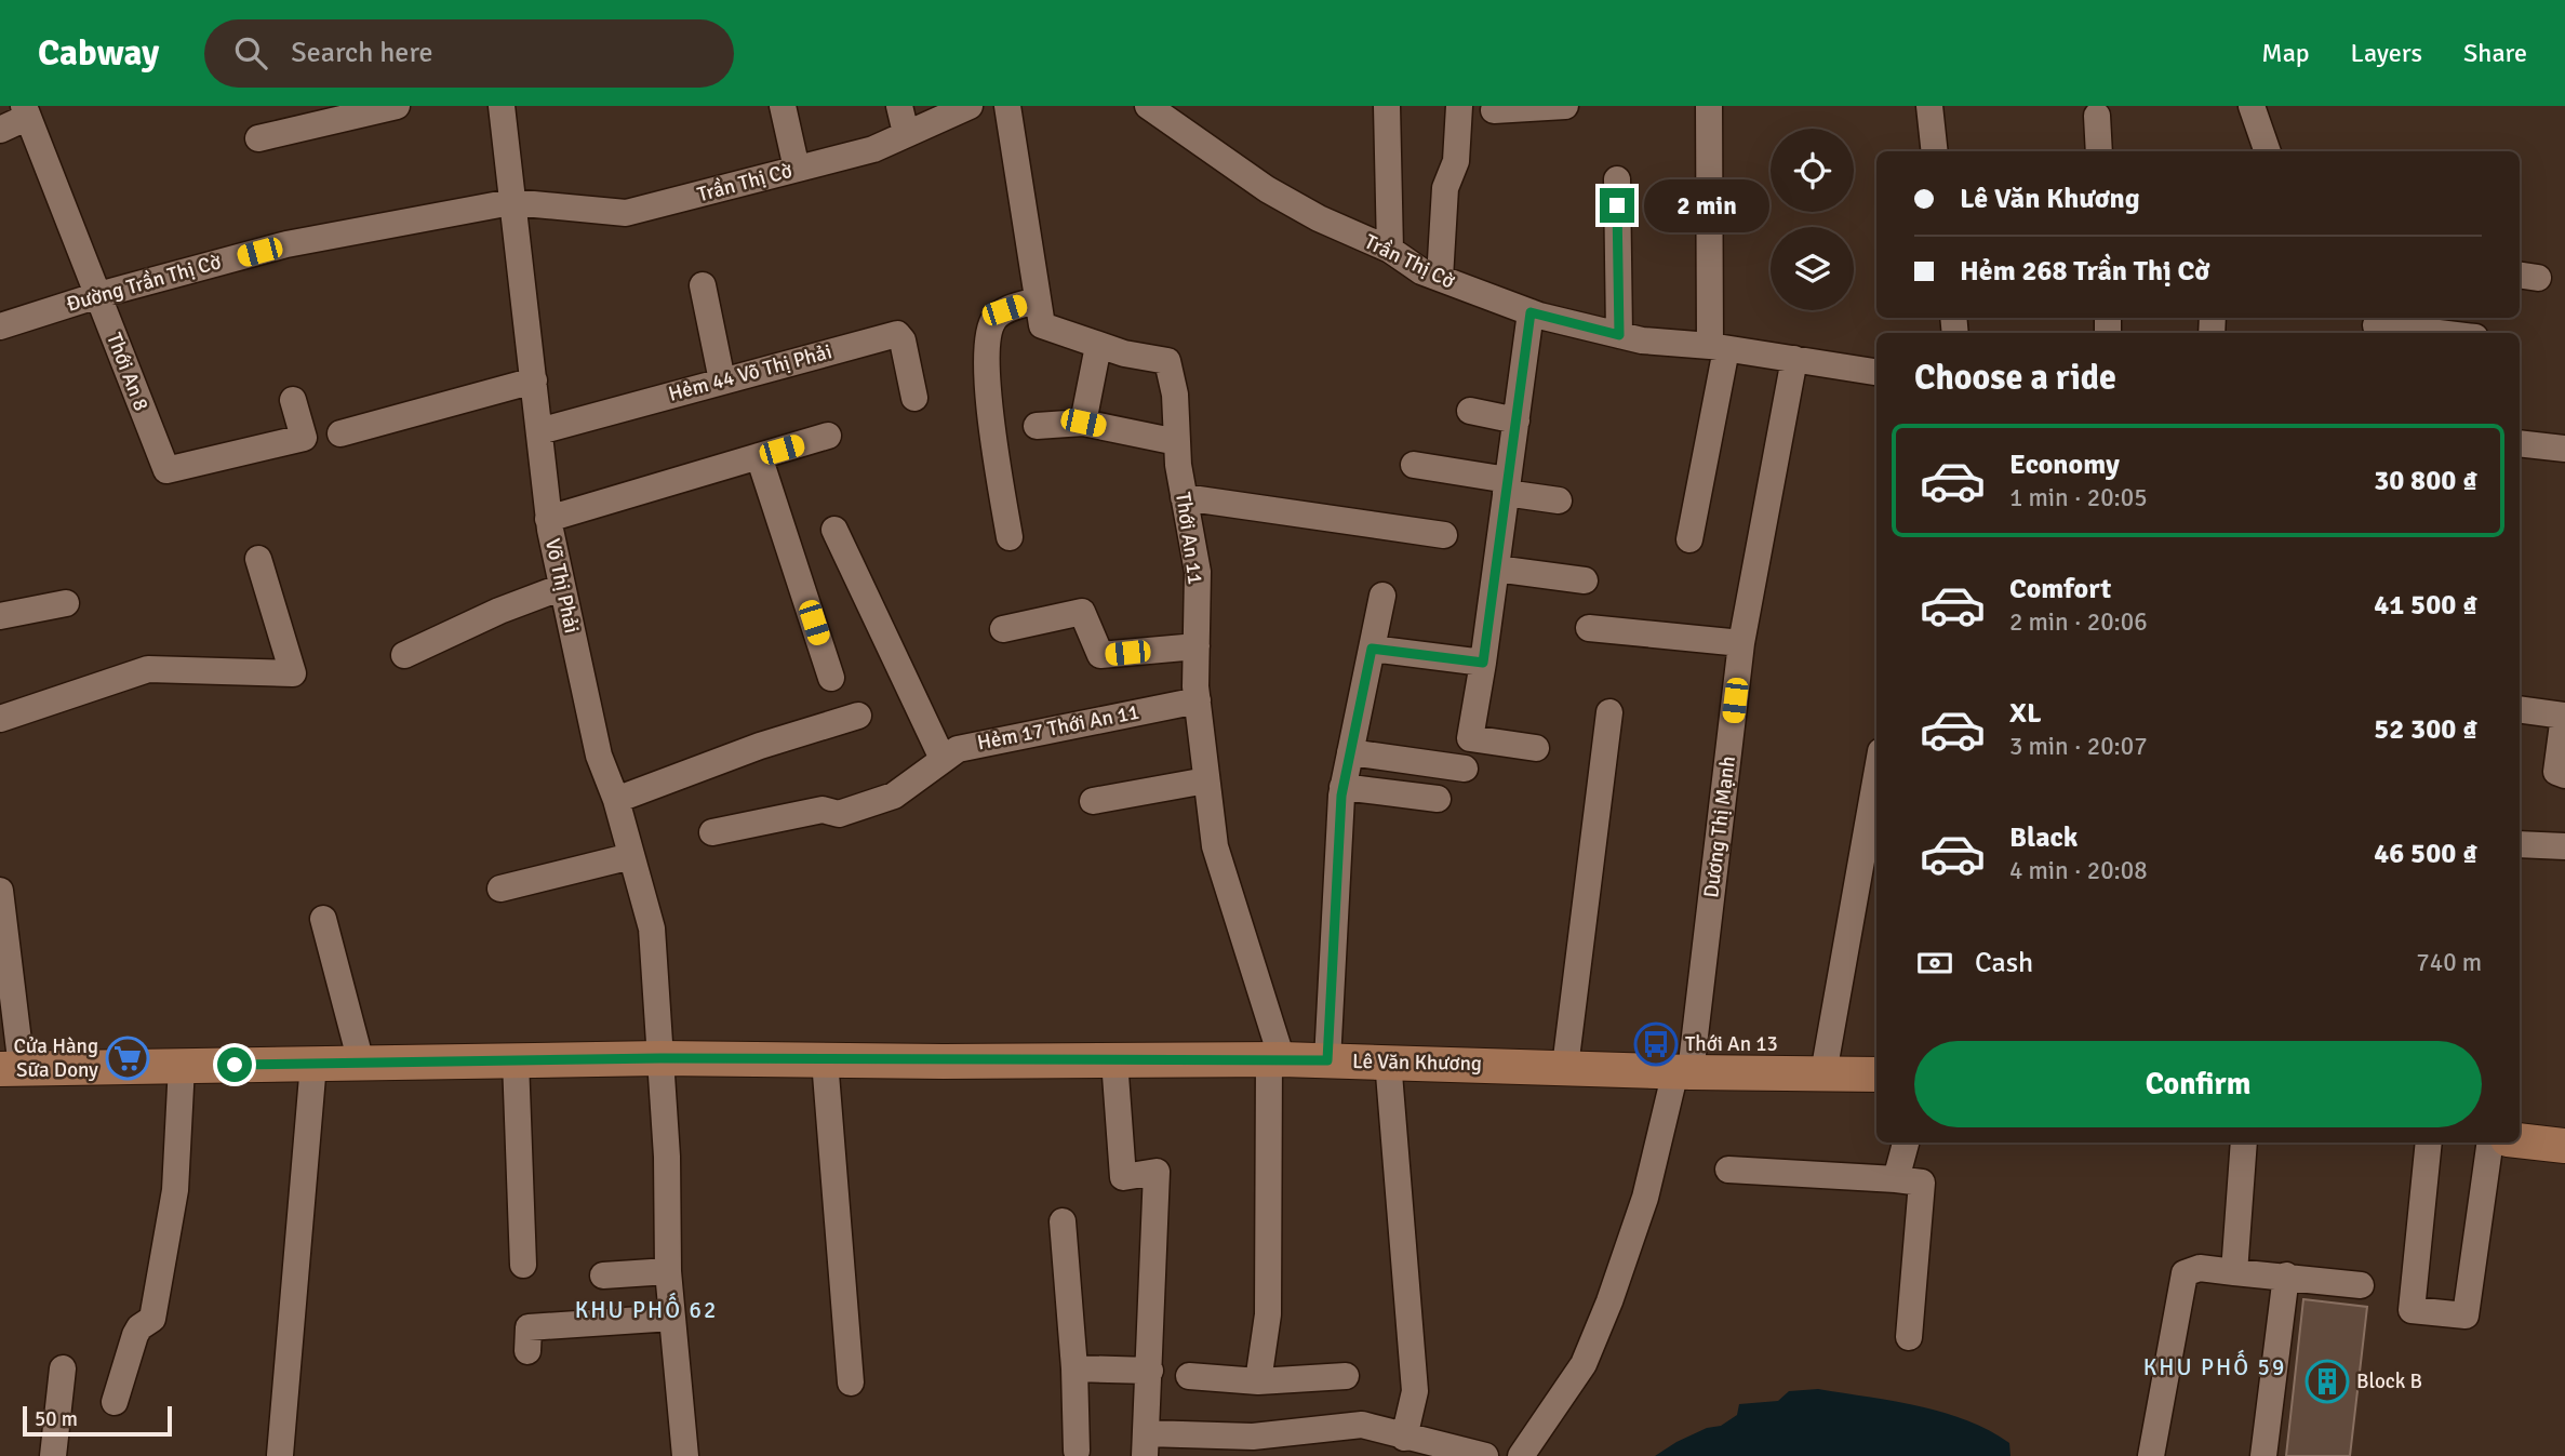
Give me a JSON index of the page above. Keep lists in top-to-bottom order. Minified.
{"streets":{"main road":["Lê Văn Khương"],"street":["Trần Thị Cờ","Đường Trần Thị Cờ","Thới An 8","Hẻm 44 Võ Thị Phải","Thới An 11","Võ Thị Phải","Hẻm 17 Thới An 11","Dương Thị Mạnh"]},"crossings":[["Trần Thị Cờ","Đường Trần Thị Cờ"],["Trần Thị Cờ","Võ Thị Phải"],["Trần Thị Cờ","Dương Thị Mạnh"],["Đường Trần Thị Cờ","Thới An 8"],["Đường Trần Thị Cờ","Võ Thị Phải"],["Hẻm 44 Võ Thị Phải","Võ Thị Phải"],["Thới An 11","Hẻm 17 Thới An 11"],["Thới An 11","Lê Văn Khương"],["Võ Thị Phải","Lê Văn Khương"],["Dương Thị Mạnh","Lê Văn Khương"]],"districts":["KHU PHỐ 62","KHU PHỐ 59"],"places":{"bus stop":["Thới An 13"],"supermarket":["Cửa Hàng Sữa Dony"],"building":["Block B"]},"scale_bar":"50 m","page":{"header":"Cabway","search":"Search here","nav":["Map","Layers","Share"],"banner":["Lê Văn Khương","Hẻm 268 Trần Thị Cờ"],"bubble":"2 min","heading":"Choose a ride","list":[{"name":"Economy","note":"1 min · 20:05","value":"30 800 ₫"},{"name":"Comfort","note":"2 min · 20:06","value":"41 500 ₫"},{"name":"XL","note":"3 min · 20:07","value":"52 300 ₫"},{"name":"Black","note":"4 min · 20:08","value":"46 500 ₫"}],"pay":["Cash","740 m"],"buttons":"Confirm","scale":"50 m"}}
